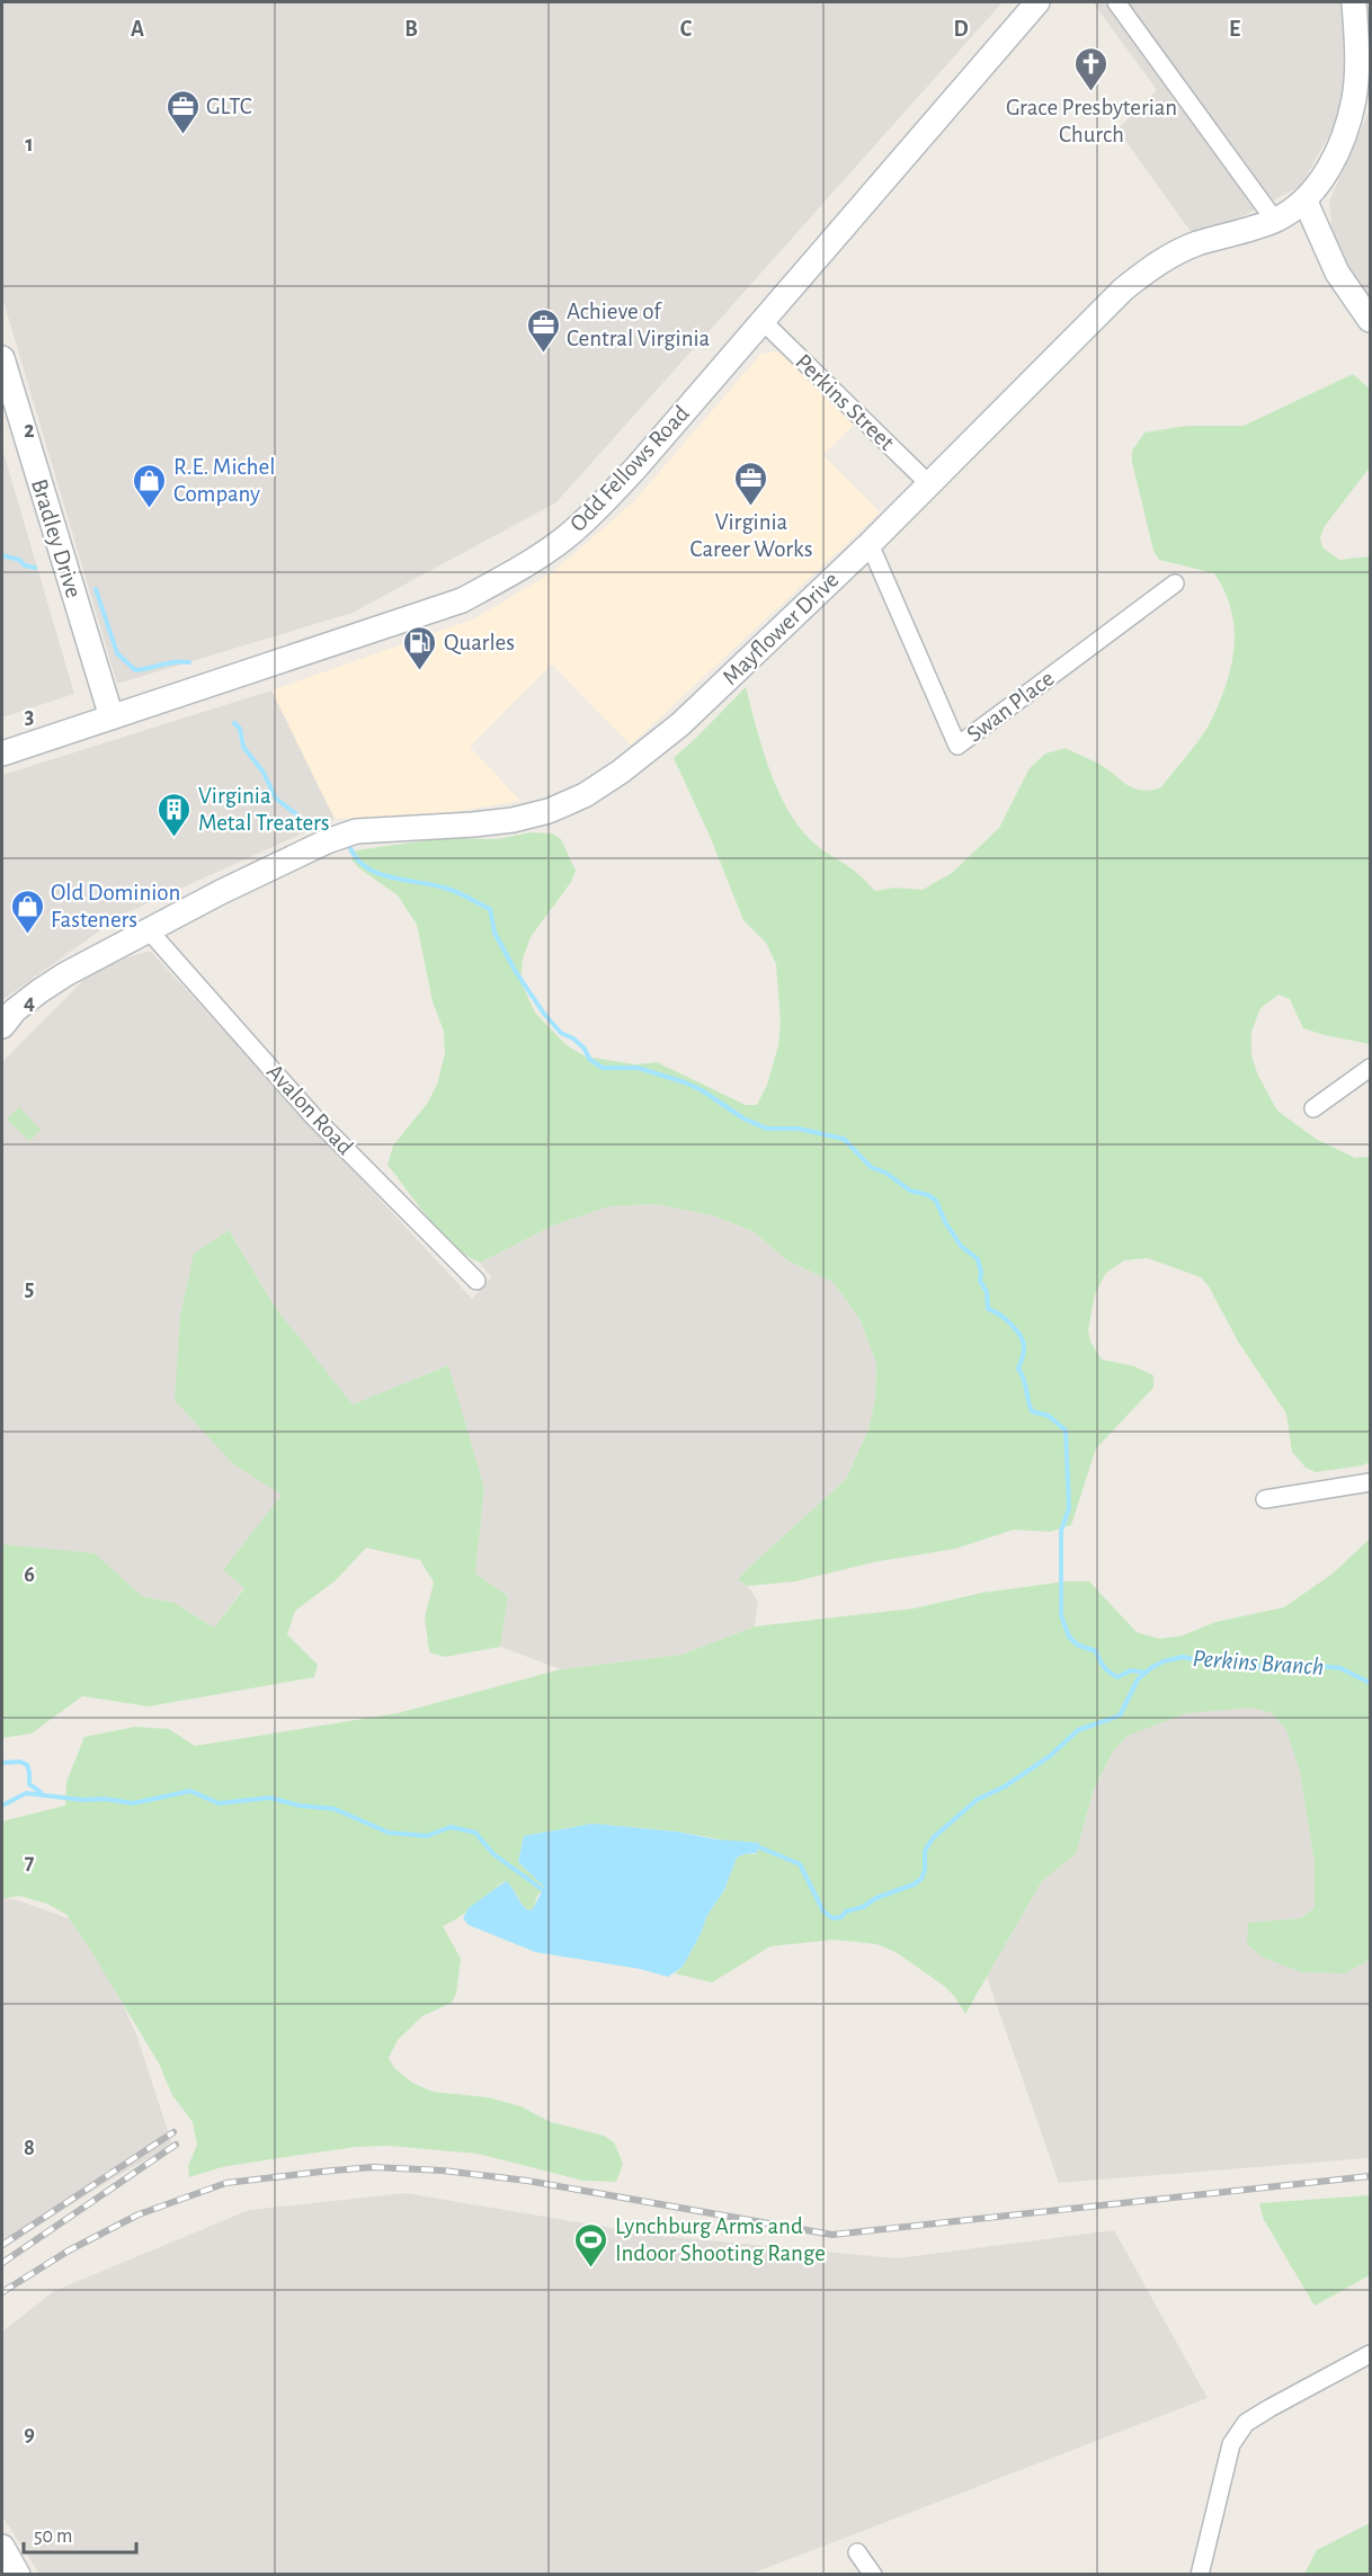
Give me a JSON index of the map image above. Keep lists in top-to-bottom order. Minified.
{"streets":{"street":["Perkins Street","Odd Fellows Road","Bradley Drive","Mayflower Drive","Swan Place","Avalon Road"]},"crossings":[["Perkins Street","Odd Fellows Road"],["Perkins Street","Mayflower Drive"],["Odd Fellows Road","Bradley Drive"],["Mayflower Drive","Swan Place"],["Mayflower Drive","Avalon Road"]],"water":["Perkins Branch"],"places":{"church":["Grace Presbyterian Church"],"office":["GLTC","Achieve of Central Virginia","Virginia Career Works"],"shop":["R.E. Michel Company","Old Dominion Fasteners"],"fuel station":["Quarles"],"building":["Virginia Metal Treaters"],"sports":["Lynchburg Arms and Indoor Shooting Range"]},"scale_bar":"50 m","grid":{"columns":["A","B","C","D","E"],"rows":["1","2","3","4","5","6","7","8","9"]}}
